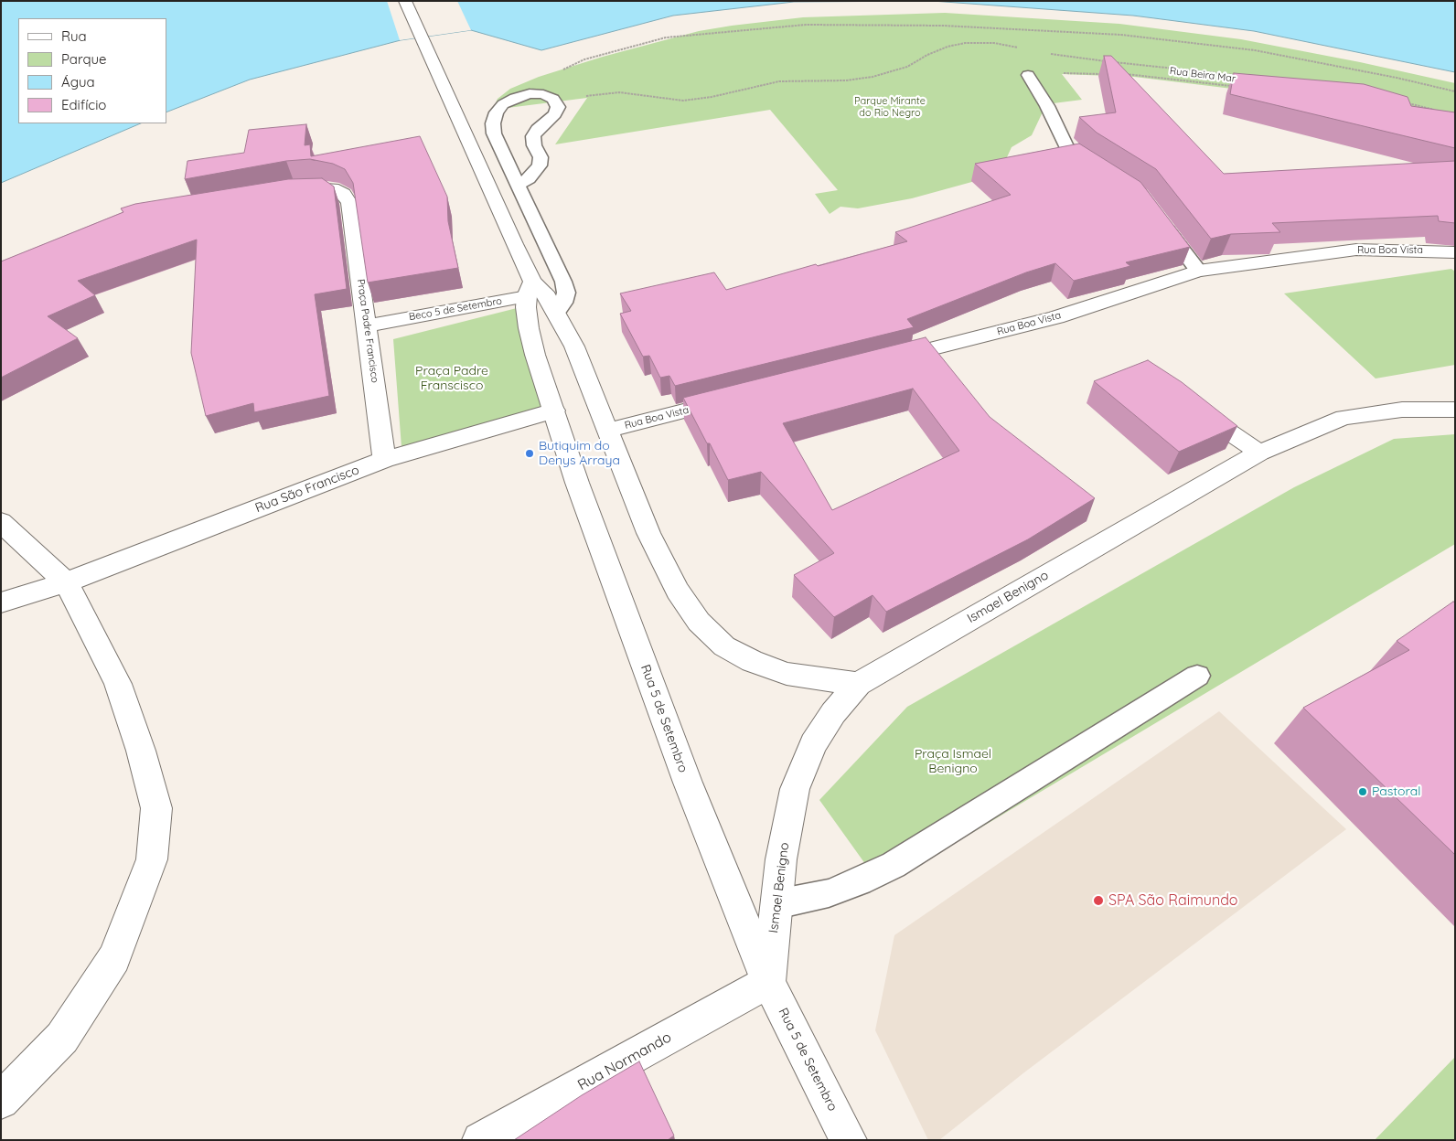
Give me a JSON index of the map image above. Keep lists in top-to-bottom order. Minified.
{"streets":{"street":["Rua Boa Vista","Beco 5 de Setembro","Praça Padre Francisco","Rua São Francisco","Ismael Benigno","Rua 5 de Setembro","Rua Normando"],"path":["Rua Beira Mar"]},"crossings":[["Beco 5 de Setembro","Praça Padre Francisco"],["Beco 5 de Setembro","Rua 5 de Setembro"],["Praça Padre Francisco","Rua São Francisco"],["Rua São Francisco","Rua 5 de Setembro"],["Ismael Benigno","Rua 5 de Setembro"],["Ismael Benigno","Rua Normando"],["Rua 5 de Setembro","Rua Normando"]],"parks":["Parque Mirante do Rio Negro","Praça Padre Franscisco","Praça Ismael Benigno"],"places":["Butiquim do Denys Arraya","Pastoral","SPA São Raimundo"],"legend":["Rua","Parque","Água","Edifício"]}
